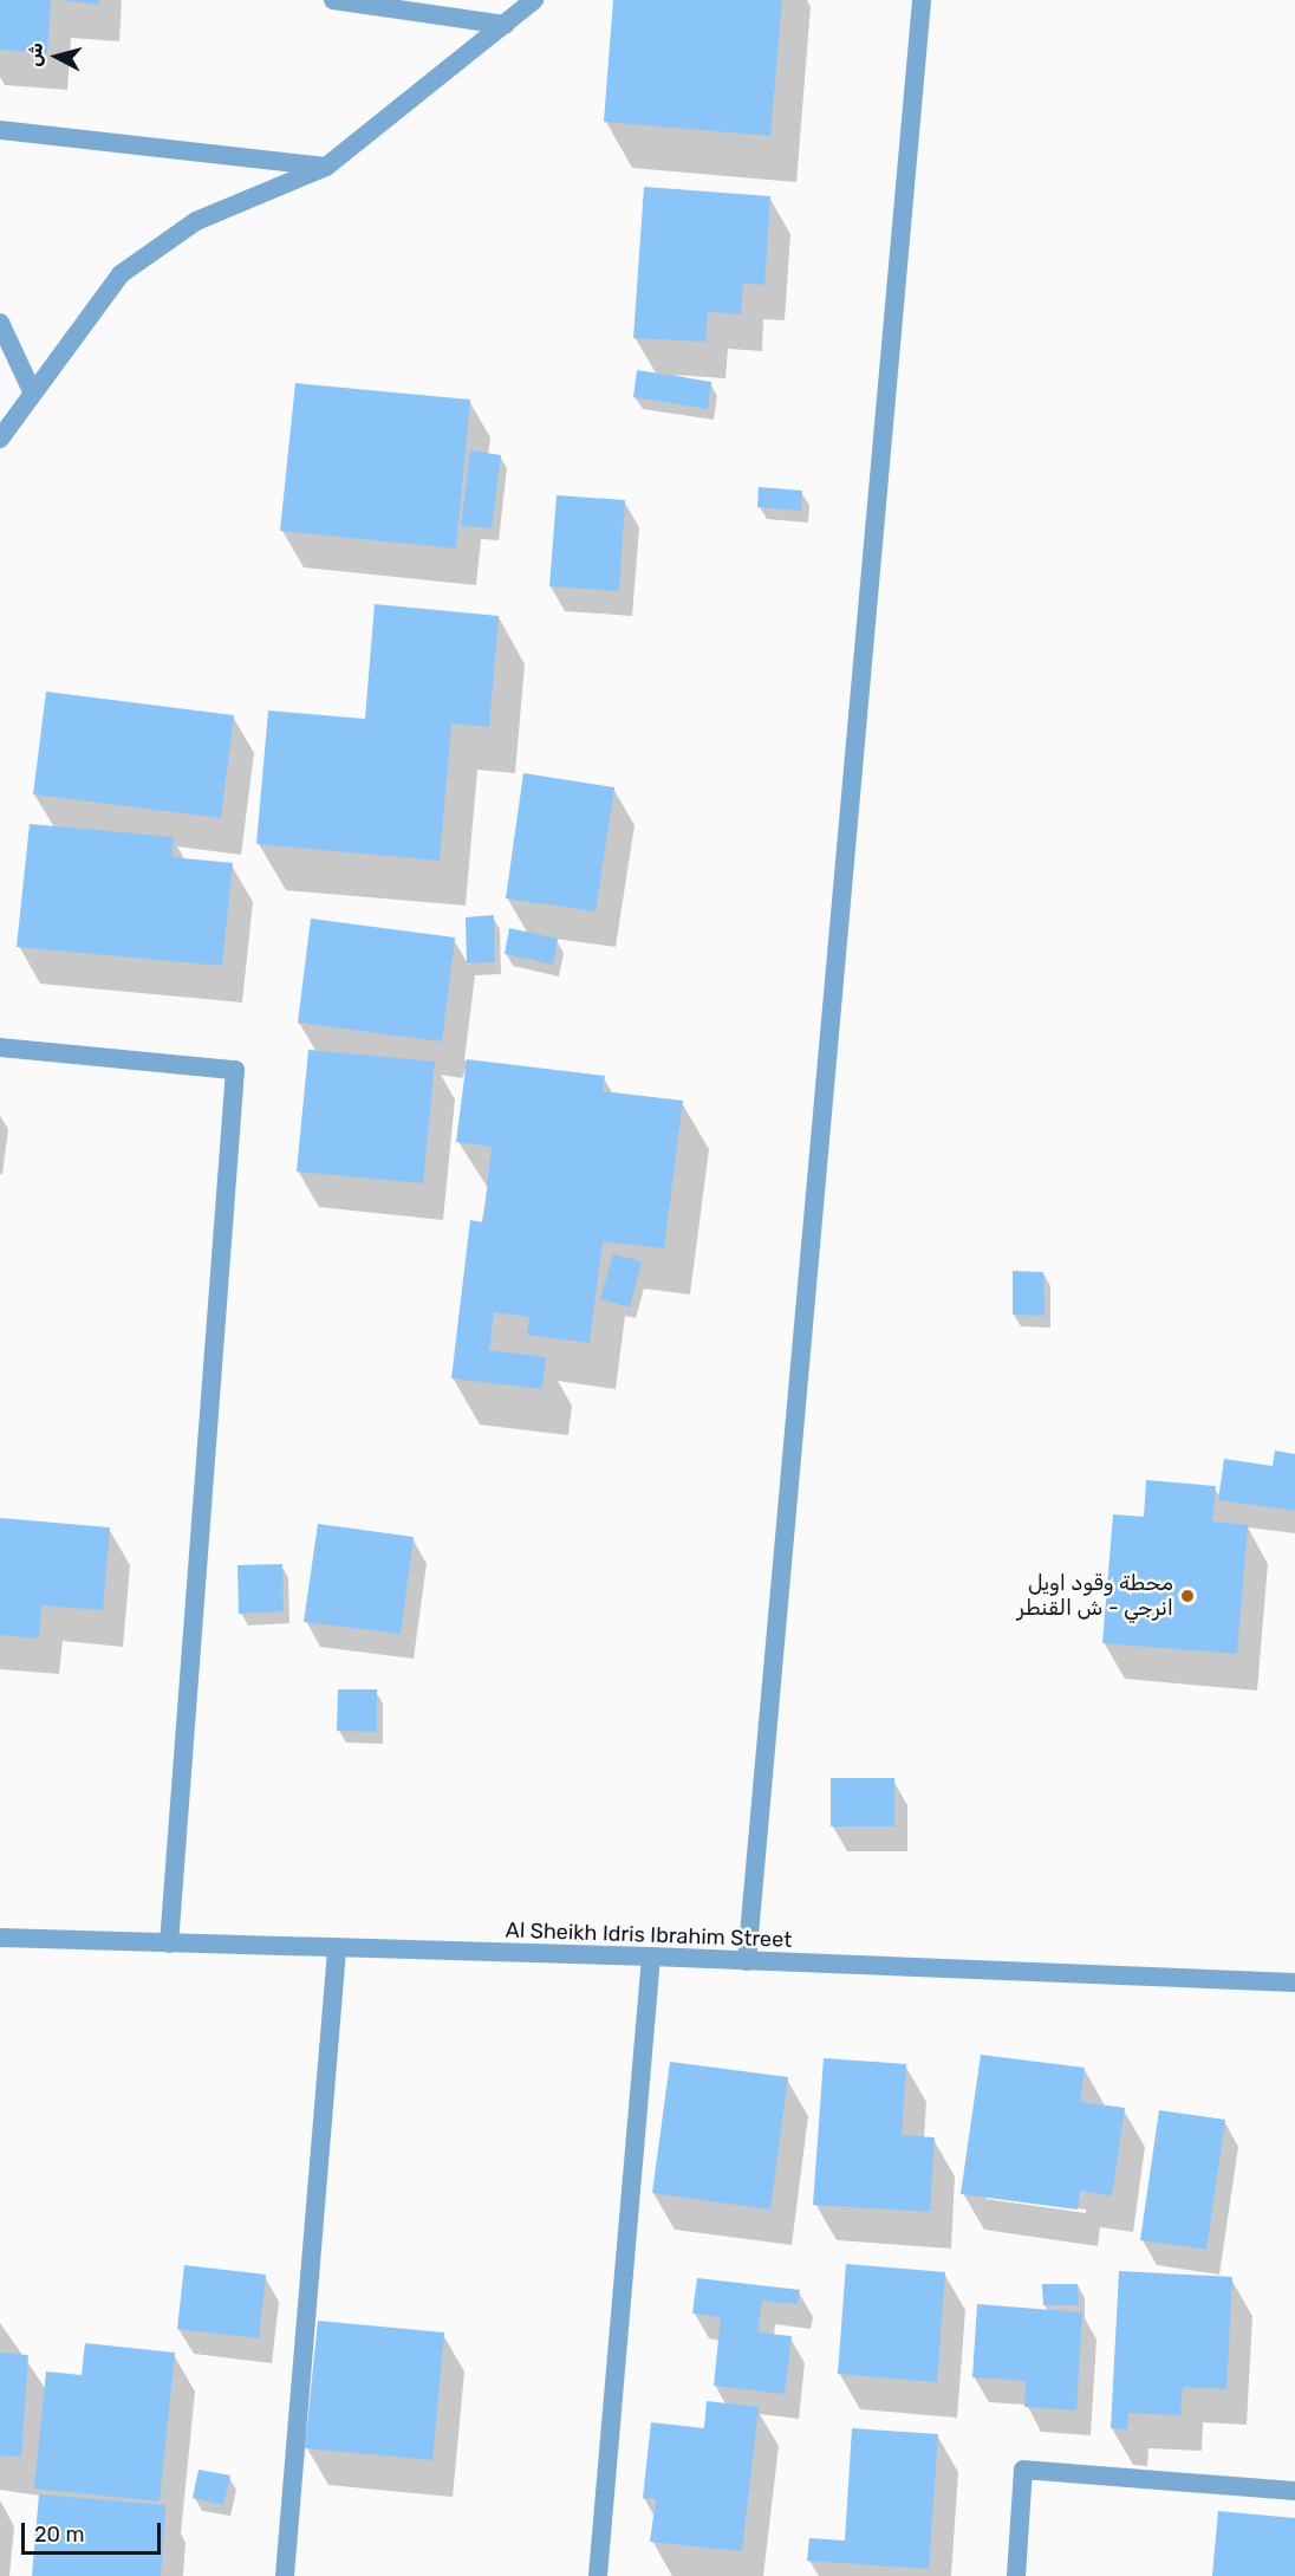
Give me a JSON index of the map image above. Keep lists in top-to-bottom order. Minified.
{"streets":{"street":["Al Sheikh Idris Ibrahim Street"]},"places":["محطة وقود اويل انرجي - ش القنطر"],"scale_bar":"20 m","north":"left"}
